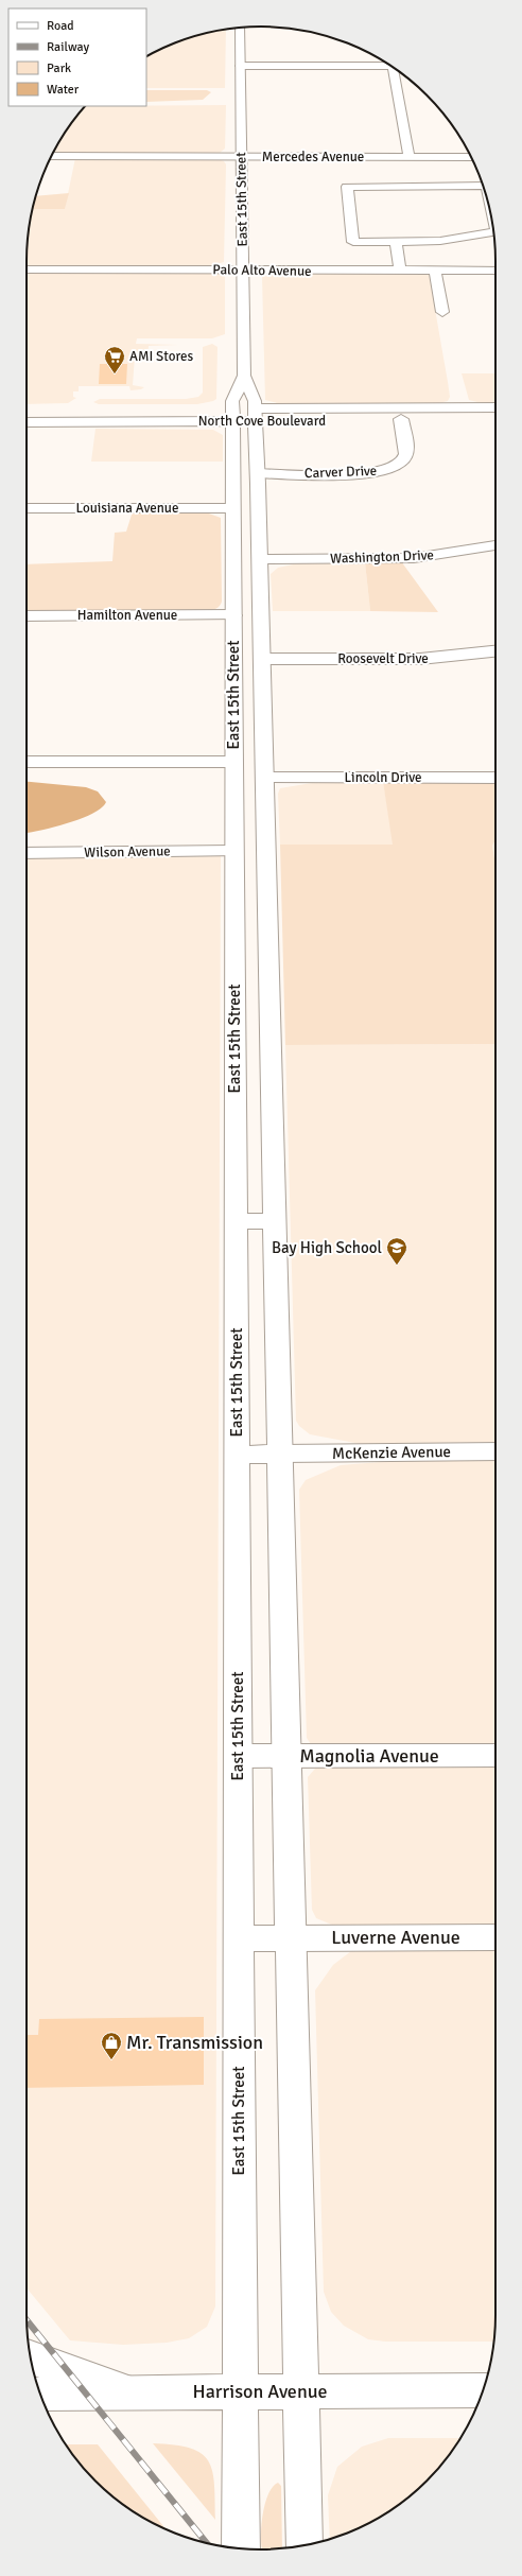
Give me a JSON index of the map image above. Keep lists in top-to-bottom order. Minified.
{"streets":{"main road":["Mercedes Avenue","East 15th Street","Palo Alto Avenue","North Cove Boulevard","Carver Drive","Louisiana Avenue","Washington Drive","Hamilton Avenue","Roosevelt Drive","Lincoln Drive","Wilson Avenue","McKenzie Avenue","Magnolia Avenue","Luverne Avenue","Harrison Avenue"]},"crossings":[["Mercedes Avenue","East 15th Street"],["East 15th Street","Palo Alto Avenue"],["East 15th Street","North Cove Boulevard"],["East 15th Street","Carver Drive"],["East 15th Street","Louisiana Avenue"],["East 15th Street","Washington Drive"],["East 15th Street","Hamilton Avenue"],["East 15th Street","Roosevelt Drive"],["East 15th Street","Lincoln Drive"],["East 15th Street","Wilson Avenue"],["East 15th Street","McKenzie Avenue"],["East 15th Street","Magnolia Avenue"],["East 15th Street","Luverne Avenue"],["East 15th Street","Harrison Avenue"],["North Cove Boulevard","Carver Drive"]],"places":{"supermarket":["AMI Stores"],"school or university":["Bay High School"],"shop":["Mr. Transmission"]},"legend":["Road","Railway","Park","Water"]}
